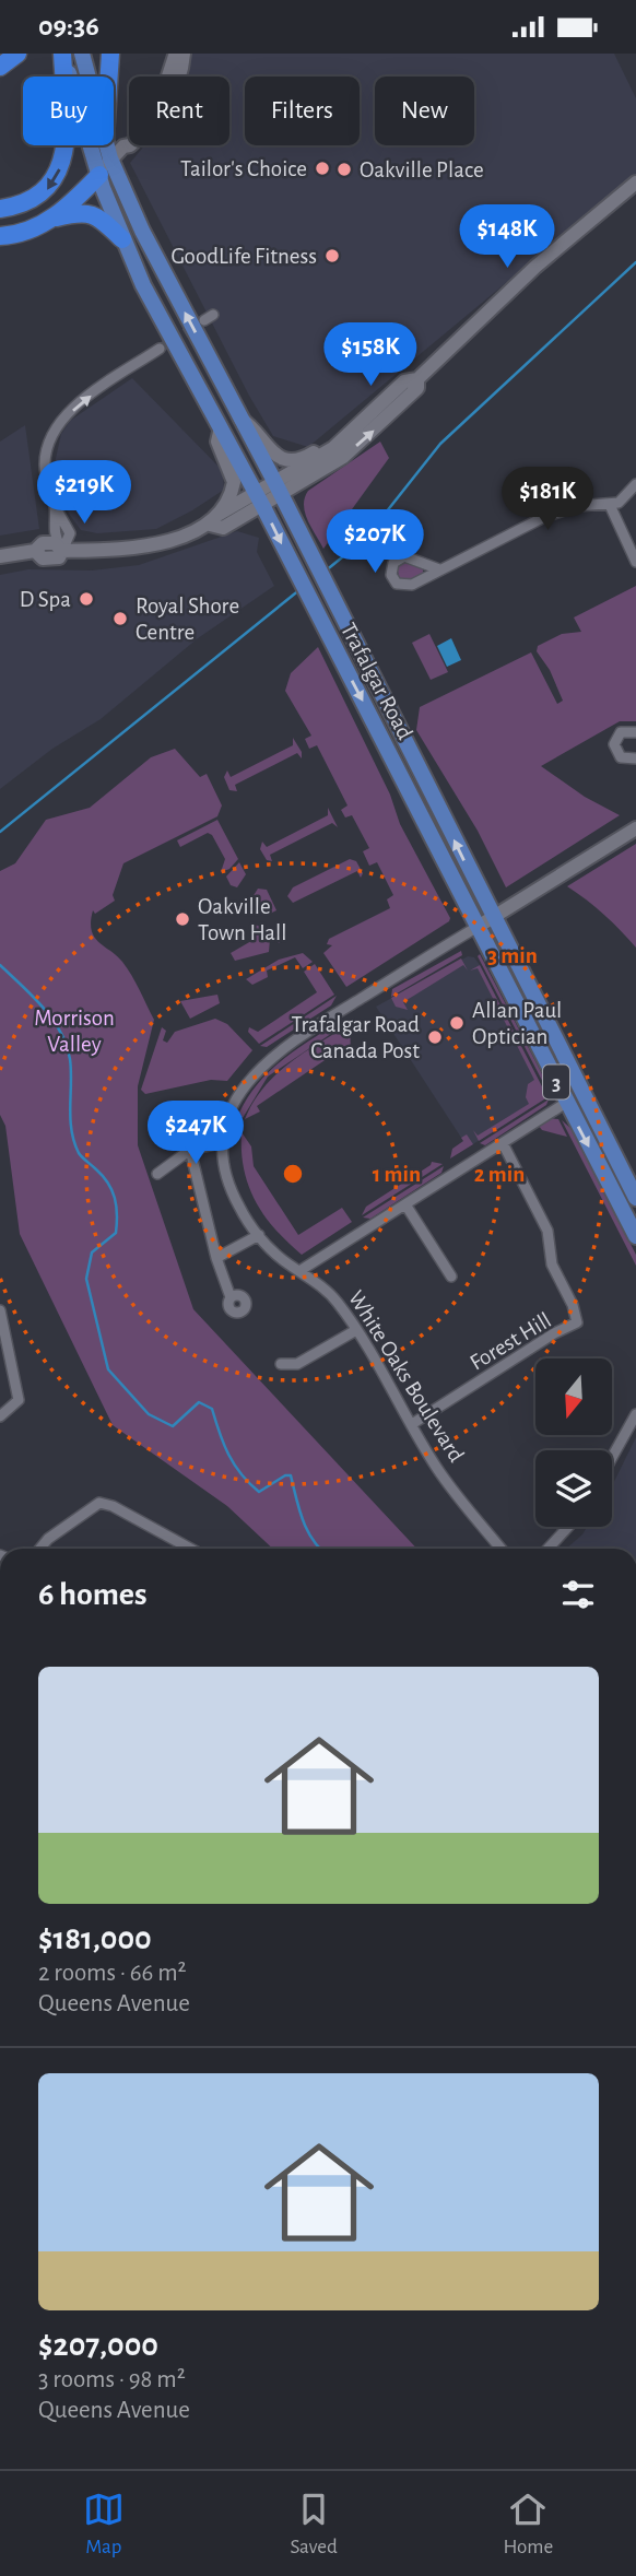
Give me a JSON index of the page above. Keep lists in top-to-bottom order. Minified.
{"streets":{"main road":["Trafalgar Road","3"],"street":["Forest Hill","White Oaks Boulevard"]},"crossings":[["Trafalgar Road","White Oaks Boulevard"],["Forest Hill","White Oaks Boulevard"]],"parks":["Morrison Valley"],"places":["Tailor's Choice","Oakville Place","GoodLife Fitness","D Spa","Royal Shore Centre","Oakville Town Hall","Allan Paul Optician","Trafalgar Road Canada Post"],"north":"bottom","page":{"status":"09:36","chip":["Buy","Rent","Filters","New"],"price":["$148K","$158K","$219K","$181K","$207K","$247K"],"heading":"6 homes","list":[{"name":"$181,000","note":"2 rooms · 66 m² · Queens Avenue"},{"name":"$207,000","note":"3 rooms · 98 m² · Queens Avenue"}],"tabs":["Map","Saved","Home"]},"rings":["3 min","1 min","2 min"]}
